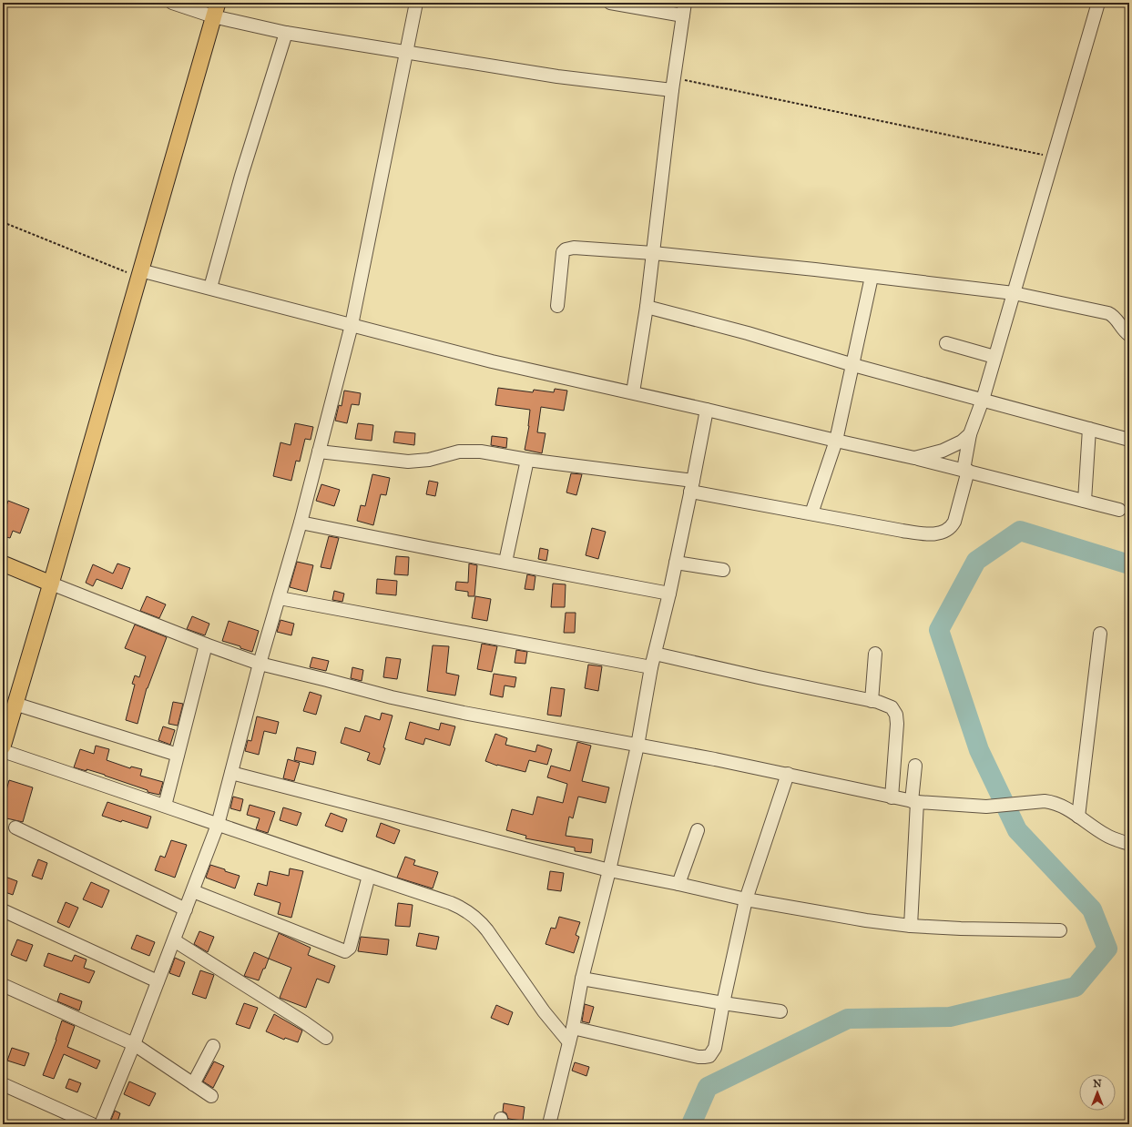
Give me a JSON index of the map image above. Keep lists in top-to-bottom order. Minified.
{"north":"top"}
